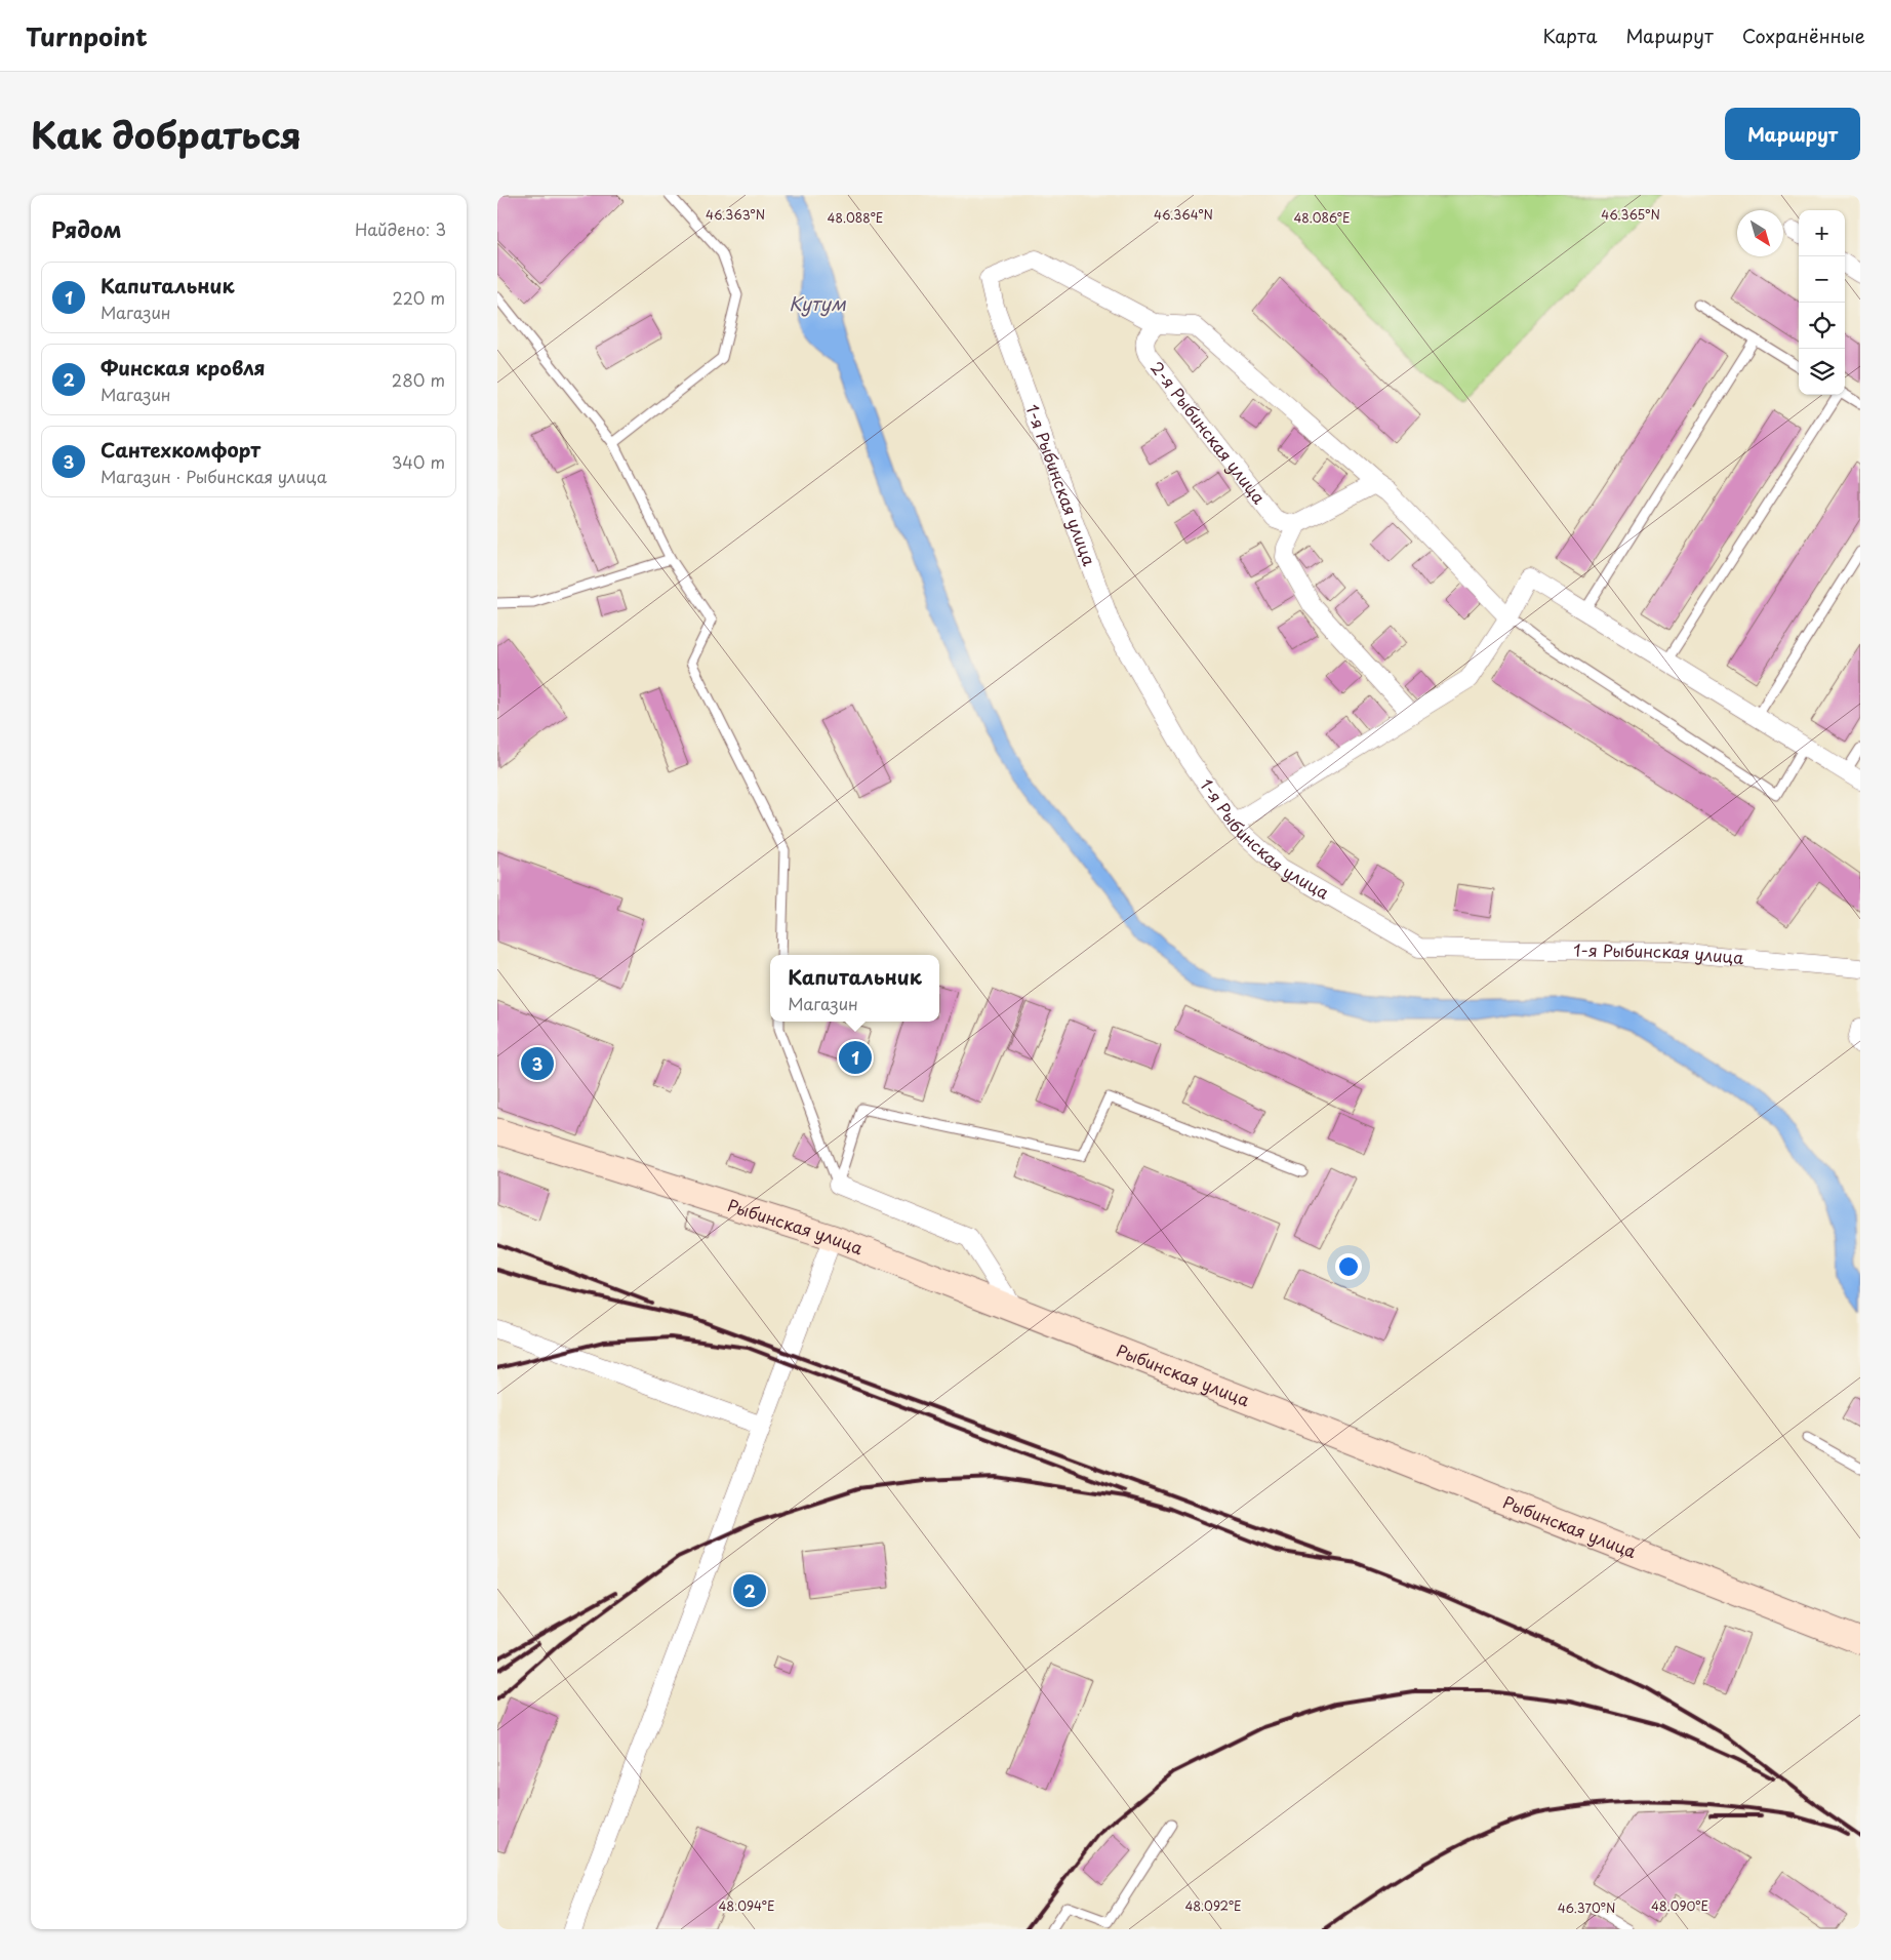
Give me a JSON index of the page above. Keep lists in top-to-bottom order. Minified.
{"streets":{"main road":["Рыбинская улица"],"street":["2-я Рыбинская улица","1-я Рыбинская улица"]},"crossings":[["2-я Рыбинская улица","1-я Рыбинская улица"]],"water":["Кутум"],"north":"bottom right","page":{"header":"Turnpoint","nav":["Карта","Маршрут","Сохранённые"],"title":"Как добраться","buttons":"Маршрут","heading":["Рядом","Найдено: 3"],"map_buttons":["+","−"],"list":[{"mark":"1","name":"Капитальник","note":"Магазин","value":"220 m"},{"mark":"2","name":"Финская кровля","note":"Магазин","value":"280 m"},{"mark":"3","name":"Сантехкомфорт","note":"Магазин · Рыбинская улица","value":"340 m"}],"popup":["Капитальник","Магазин"],"pins":["1","3","2"]},"coordinates":["46.364°N","46.365°N","46.363°N","48.088°E","48.086°E","48.094°E","48.092°E","48.090°E","46.370°N"]}
